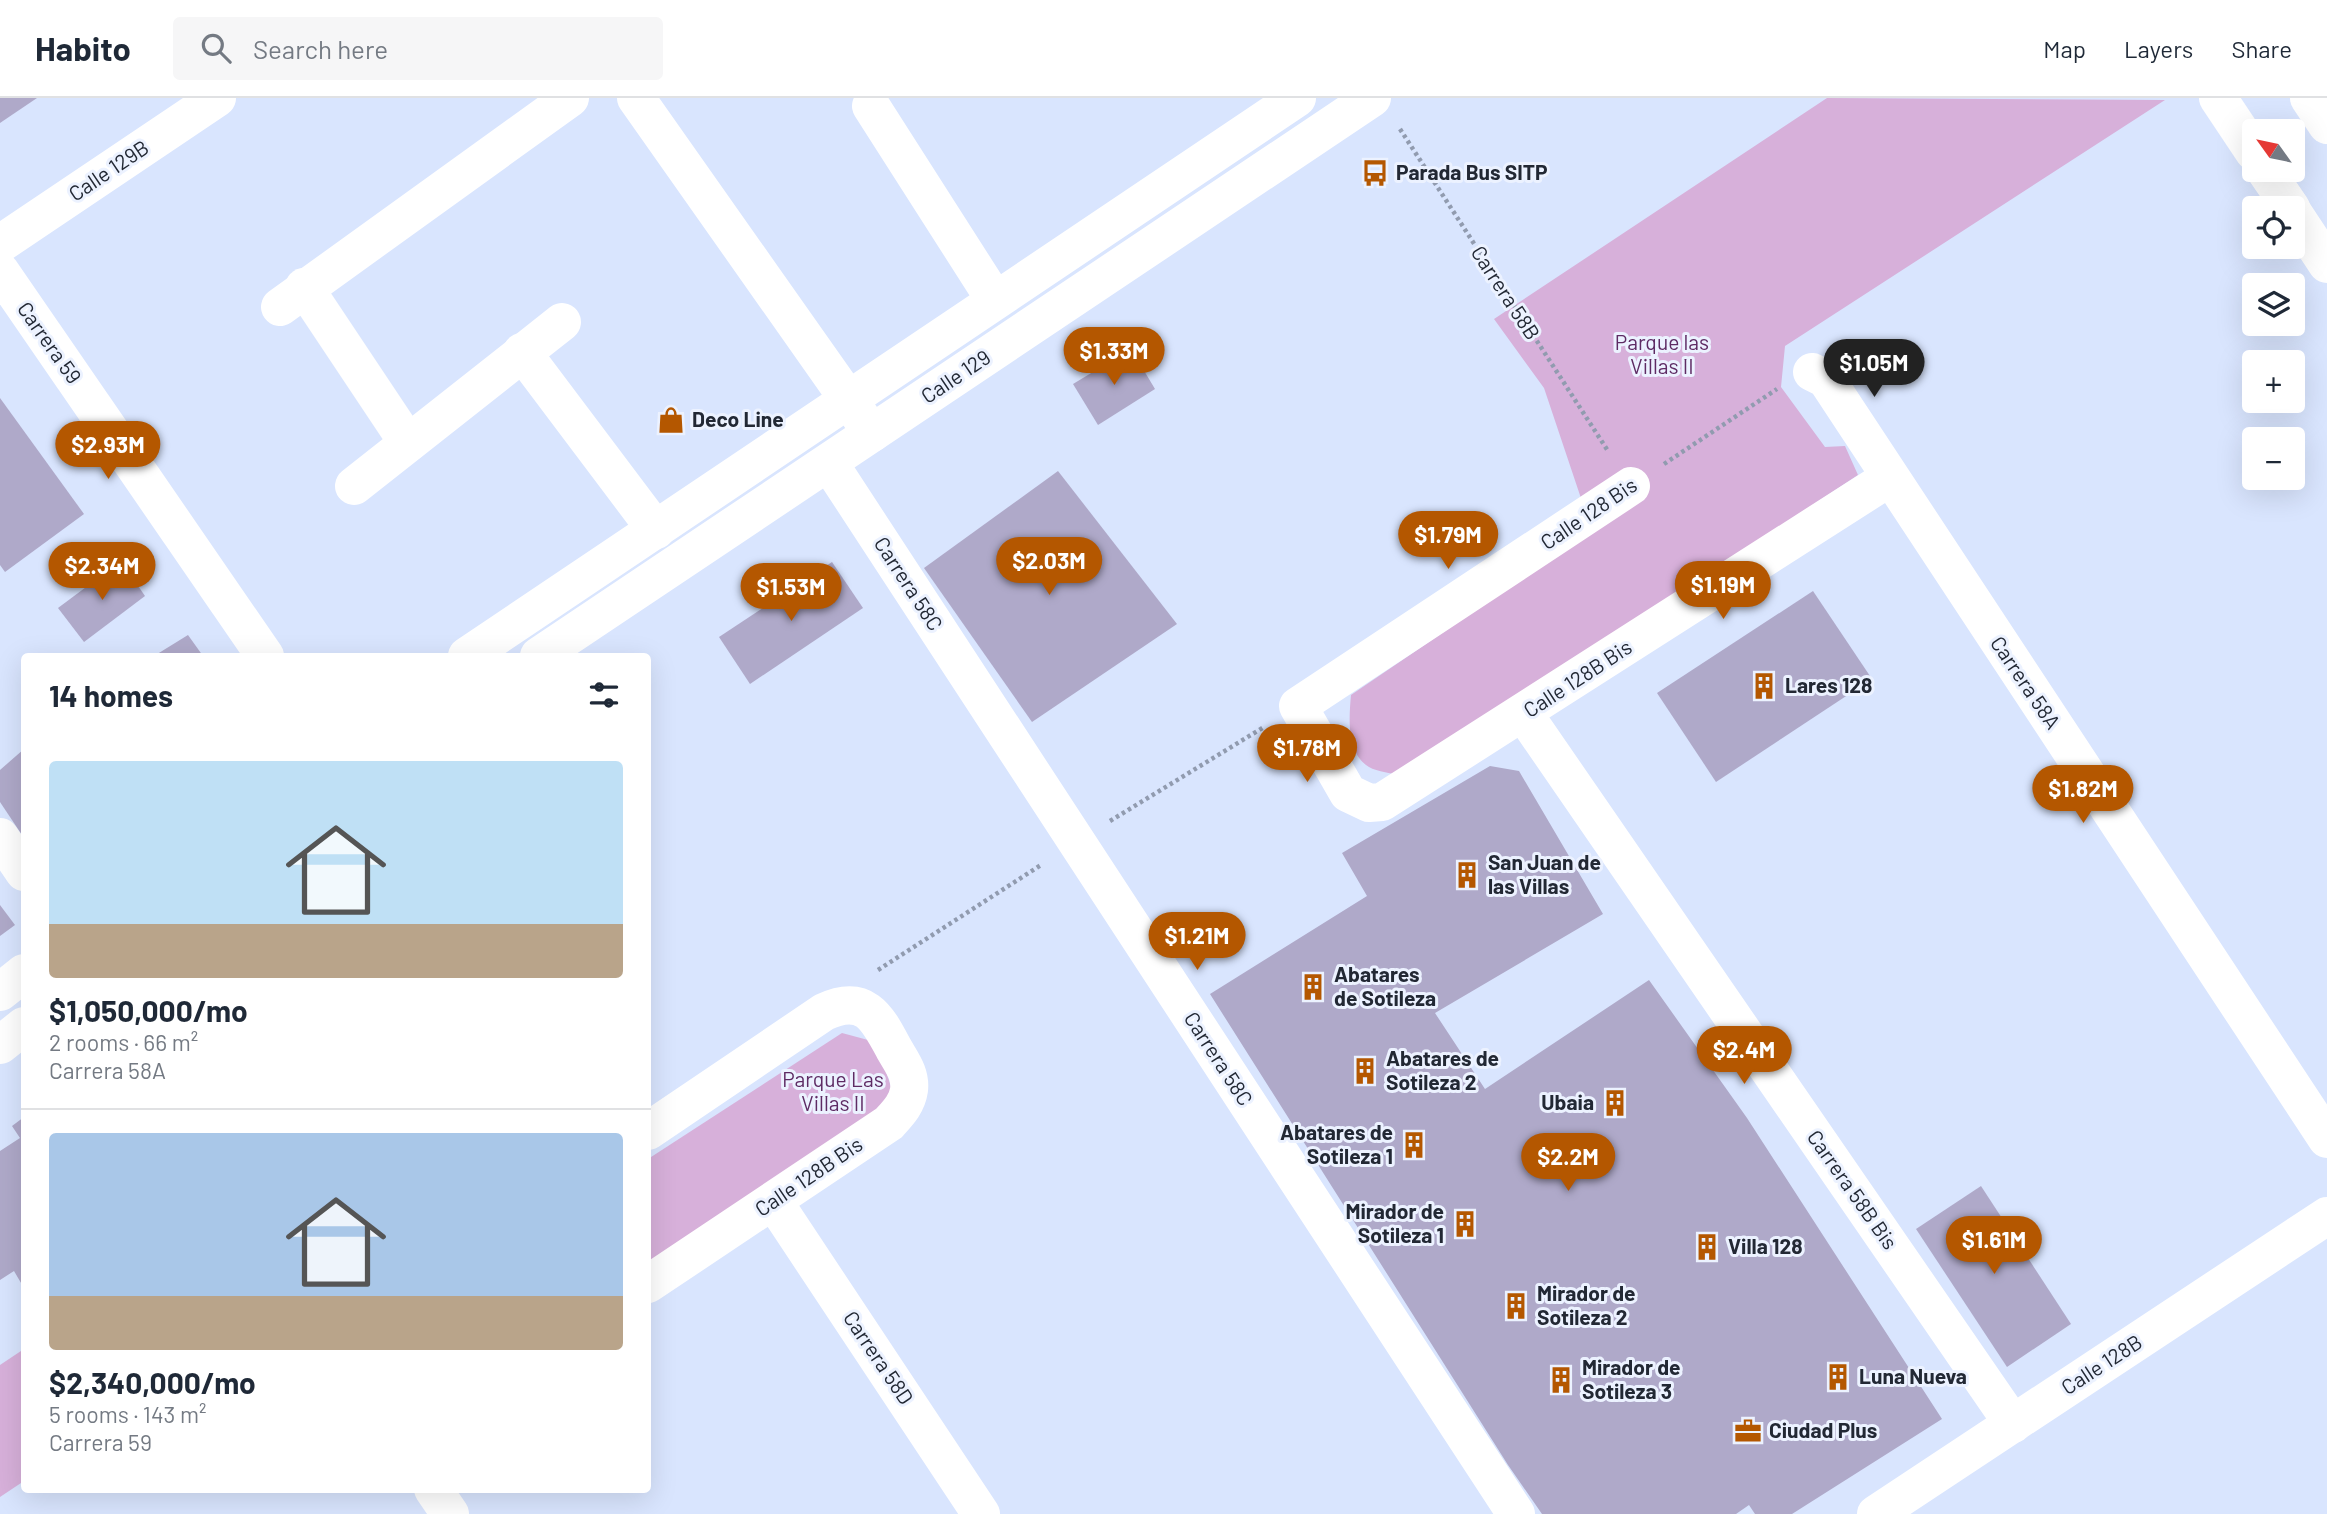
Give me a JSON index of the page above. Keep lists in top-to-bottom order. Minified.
{"streets":{"street":["Calle 129B","Carrera 59","Calle 129","Calle 128 Bis","Carrera 58C","Calle 128B Bis","Carrera 58A","Carrera 58B Bis","Carrera 58D","Calle 128B"],"path":["Carrera 58B"]},"crossings":[["Carrera 58B","Calle 129"],["Carrera 58B","Calle 128 Bis"],["Calle 129","Carrera 58C"],["Calle 128 Bis","Calle 128B Bis"],["Calle 128 Bis","Carrera 58A"],["Calle 128B Bis","Carrera 58A"],["Calle 128B Bis","Carrera 58B Bis"],["Calle 128B Bis","Carrera 58D"],["Carrera 58B Bis","Calle 128B"]],"parks":["Parque las Villas II","Parque Las Villas II"],"places":{"bus stop":["Parada Bus SITP"],"shop":["Deco Line"],"building":["Lares 128","San Juan de las Villas","Abatares de Sotileza","Abatares de Sotileza 2","Ubaia","Abatares de Sotileza 1","Mirador de Sotileza 1","Villa 128","Mirador de Sotileza 2","Luna Nueva","Mirador de Sotileza 3"],"office":["Ciudad Plus"]},"north":"top left","page":{"header":"Habito","search":"Search here","nav":["Map","Layers","Share"],"map_buttons":["+","−"],"price":["$1.33M","$1.05M","$2.93M","$1.79M","$2.03M","$2.34M","$1.19M","$1.53M","$1.78M","$1.82M","$1.21M","$2.4M","$2.2M","$1.61M"],"heading":"14 homes","list":[{"name":"$1,050,000/mo","note":"2 rooms · 66 m² · Carrera 58A"},{"name":"$2,340,000/mo","note":"5 rooms · 143 m² · Carrera 59"}]}}
